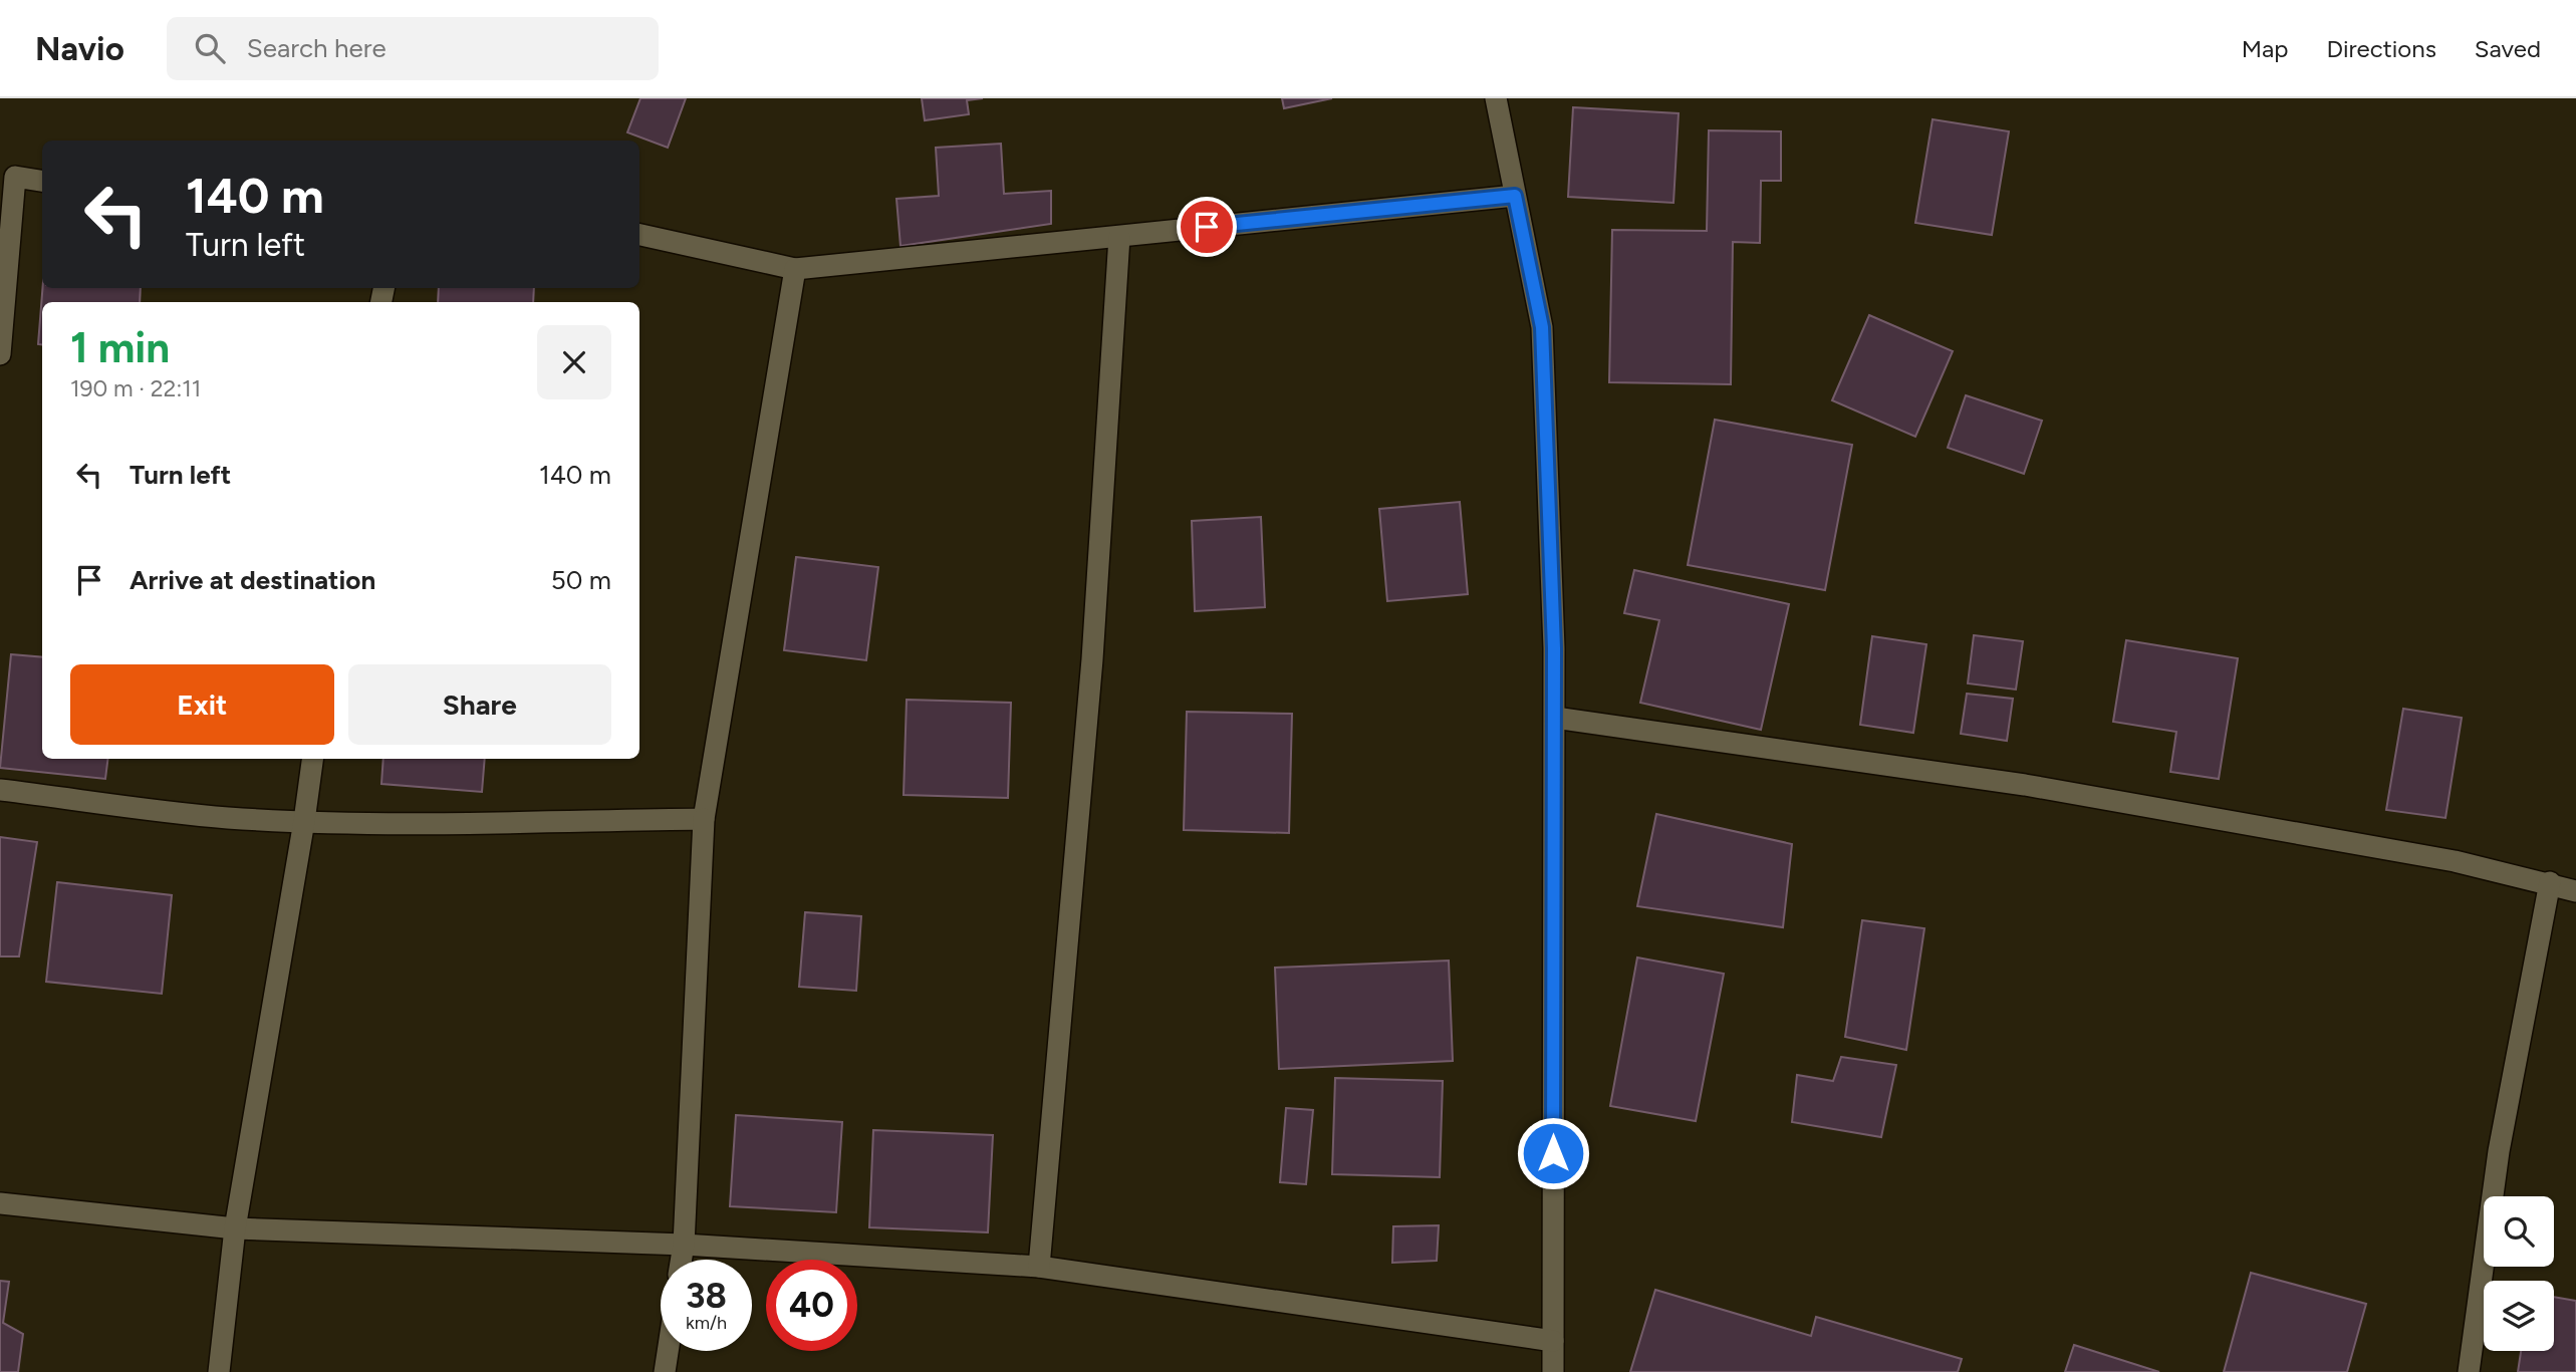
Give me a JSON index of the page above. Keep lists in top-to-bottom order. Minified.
{"page":{"header":"Navio","search":"Search here","nav":["Map","Directions","Saved"],"turn":["140 m","Turn left"],"heading":["1 min","190 m · 22:11"],"list":[{"name":"Turn left","value":"140 m"},{"name":"Arrive at destination","value":"50 m"}],"buttons":["Exit","Share"],"speed":"38 km/h","limit":"40"}}
